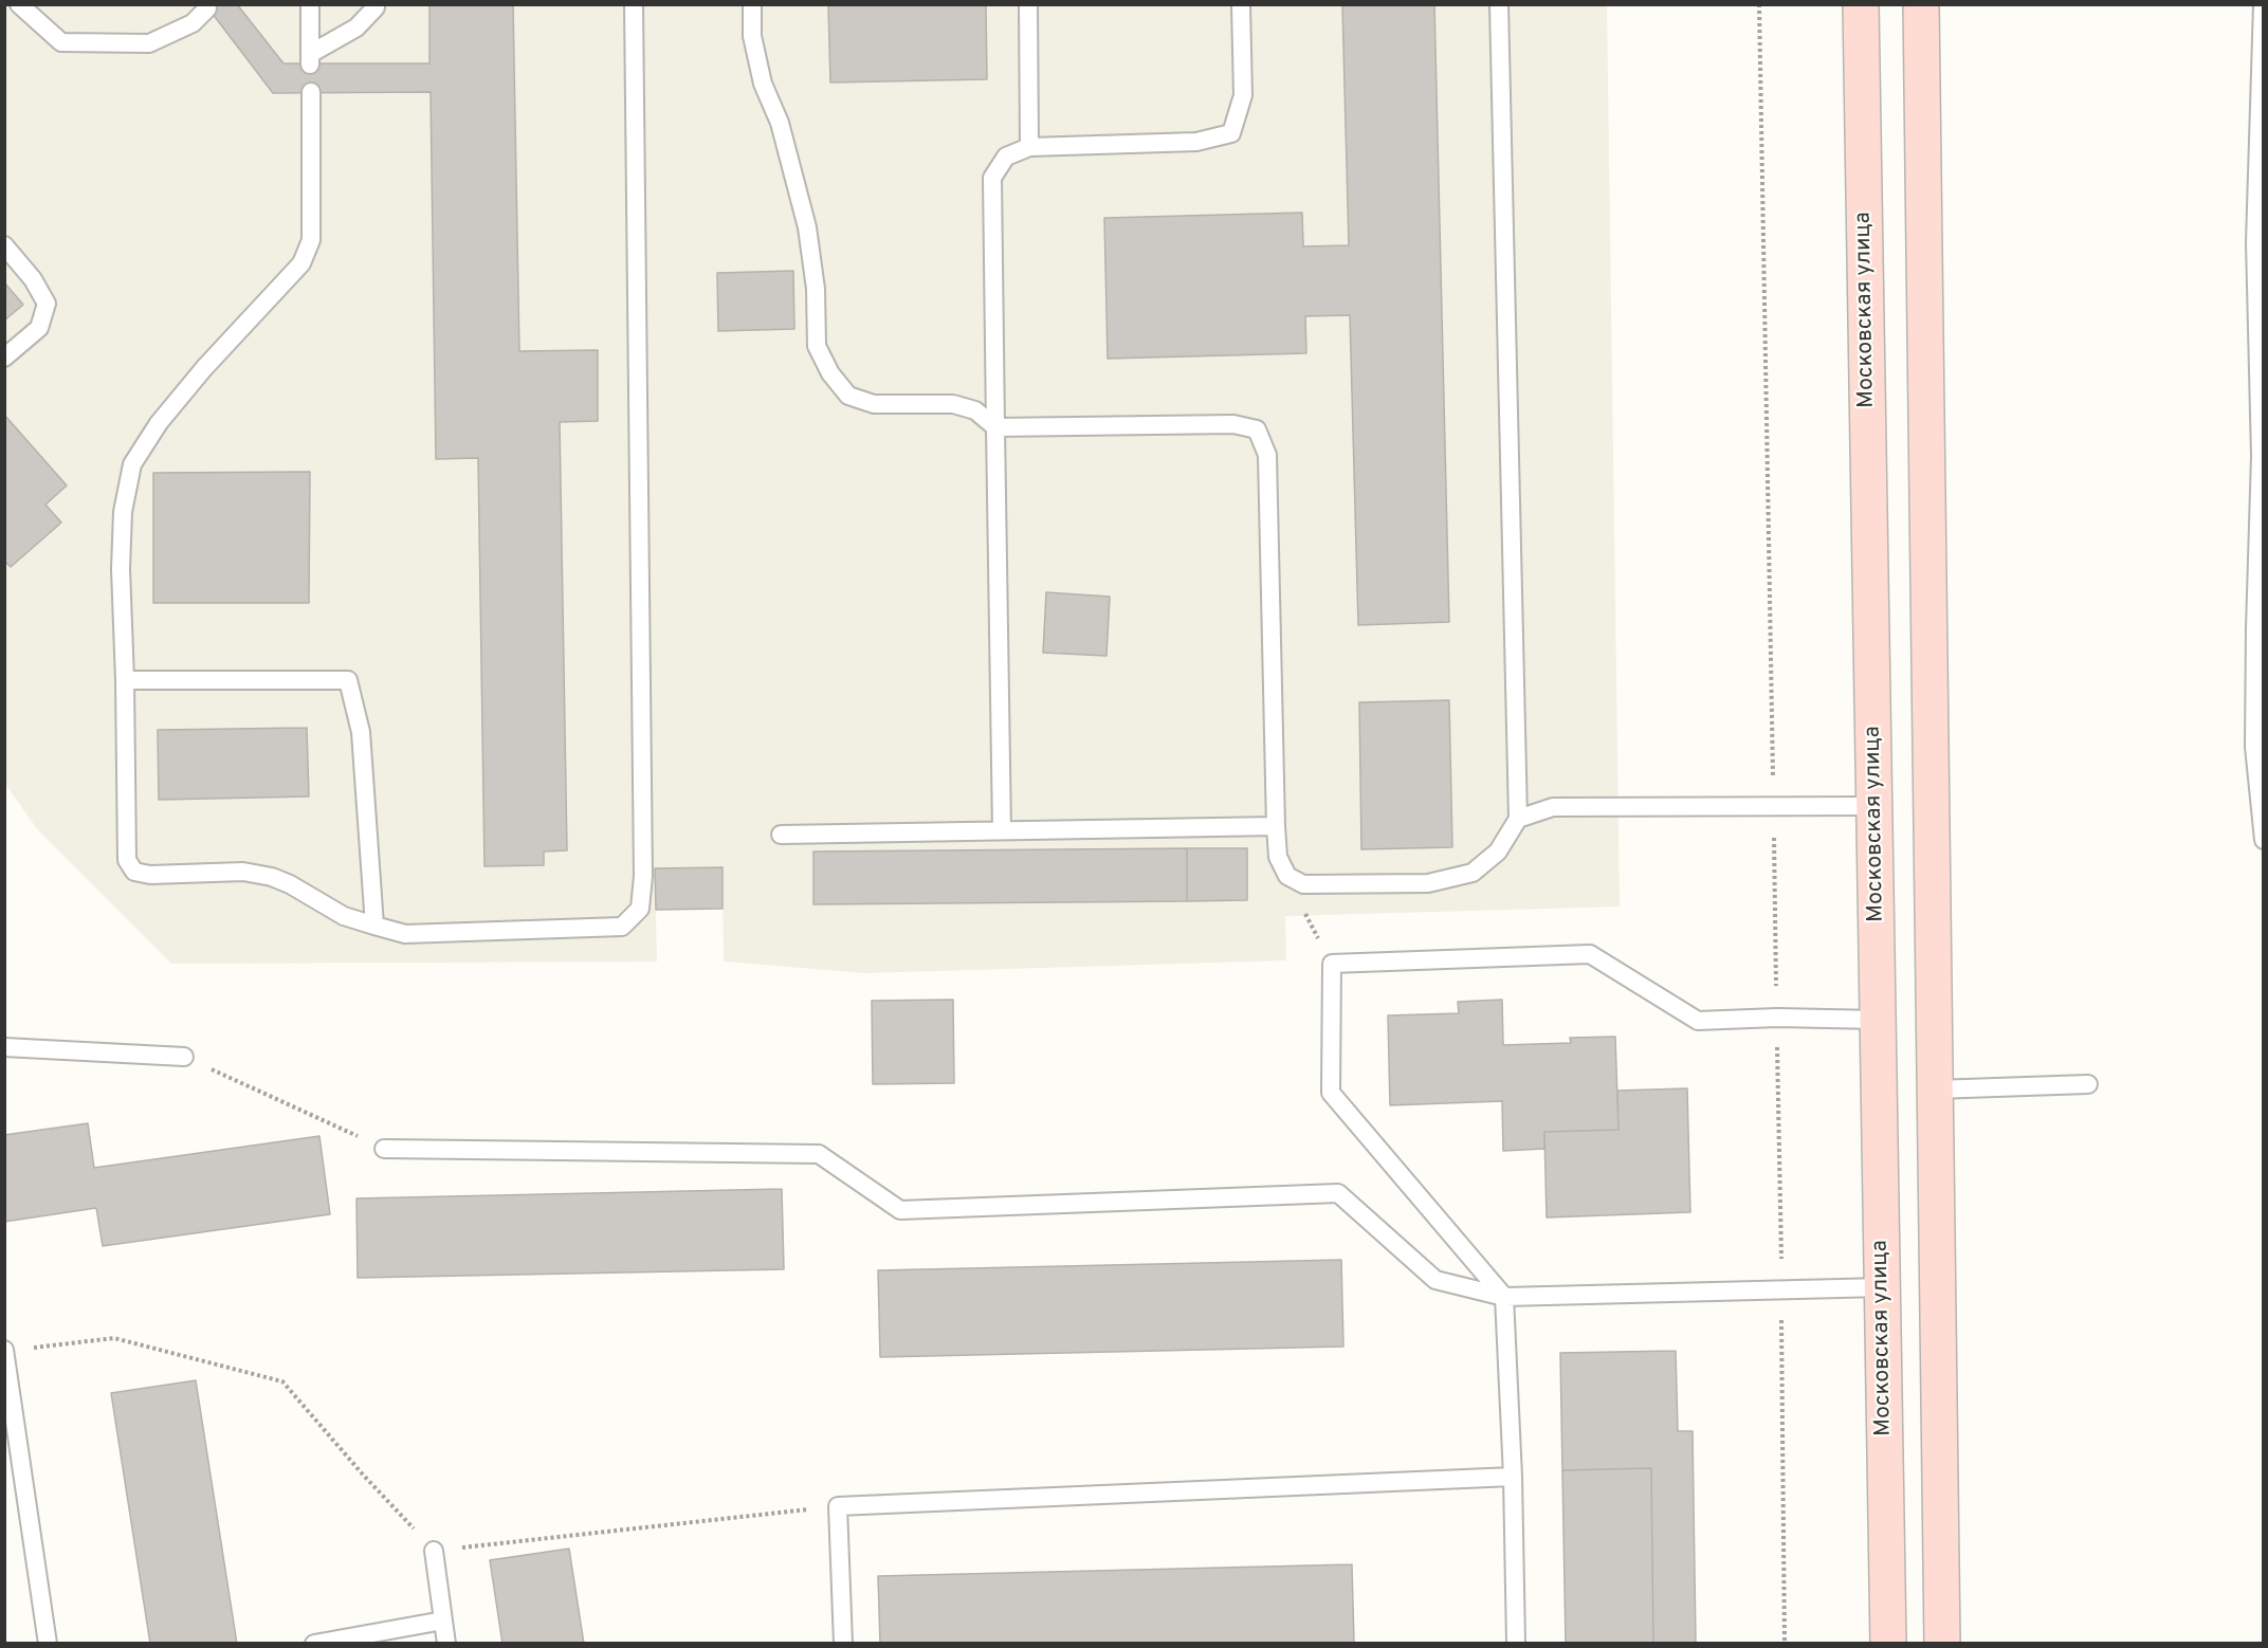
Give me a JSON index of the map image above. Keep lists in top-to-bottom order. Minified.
{"streets":{"main road":["Московская улица"]}}
